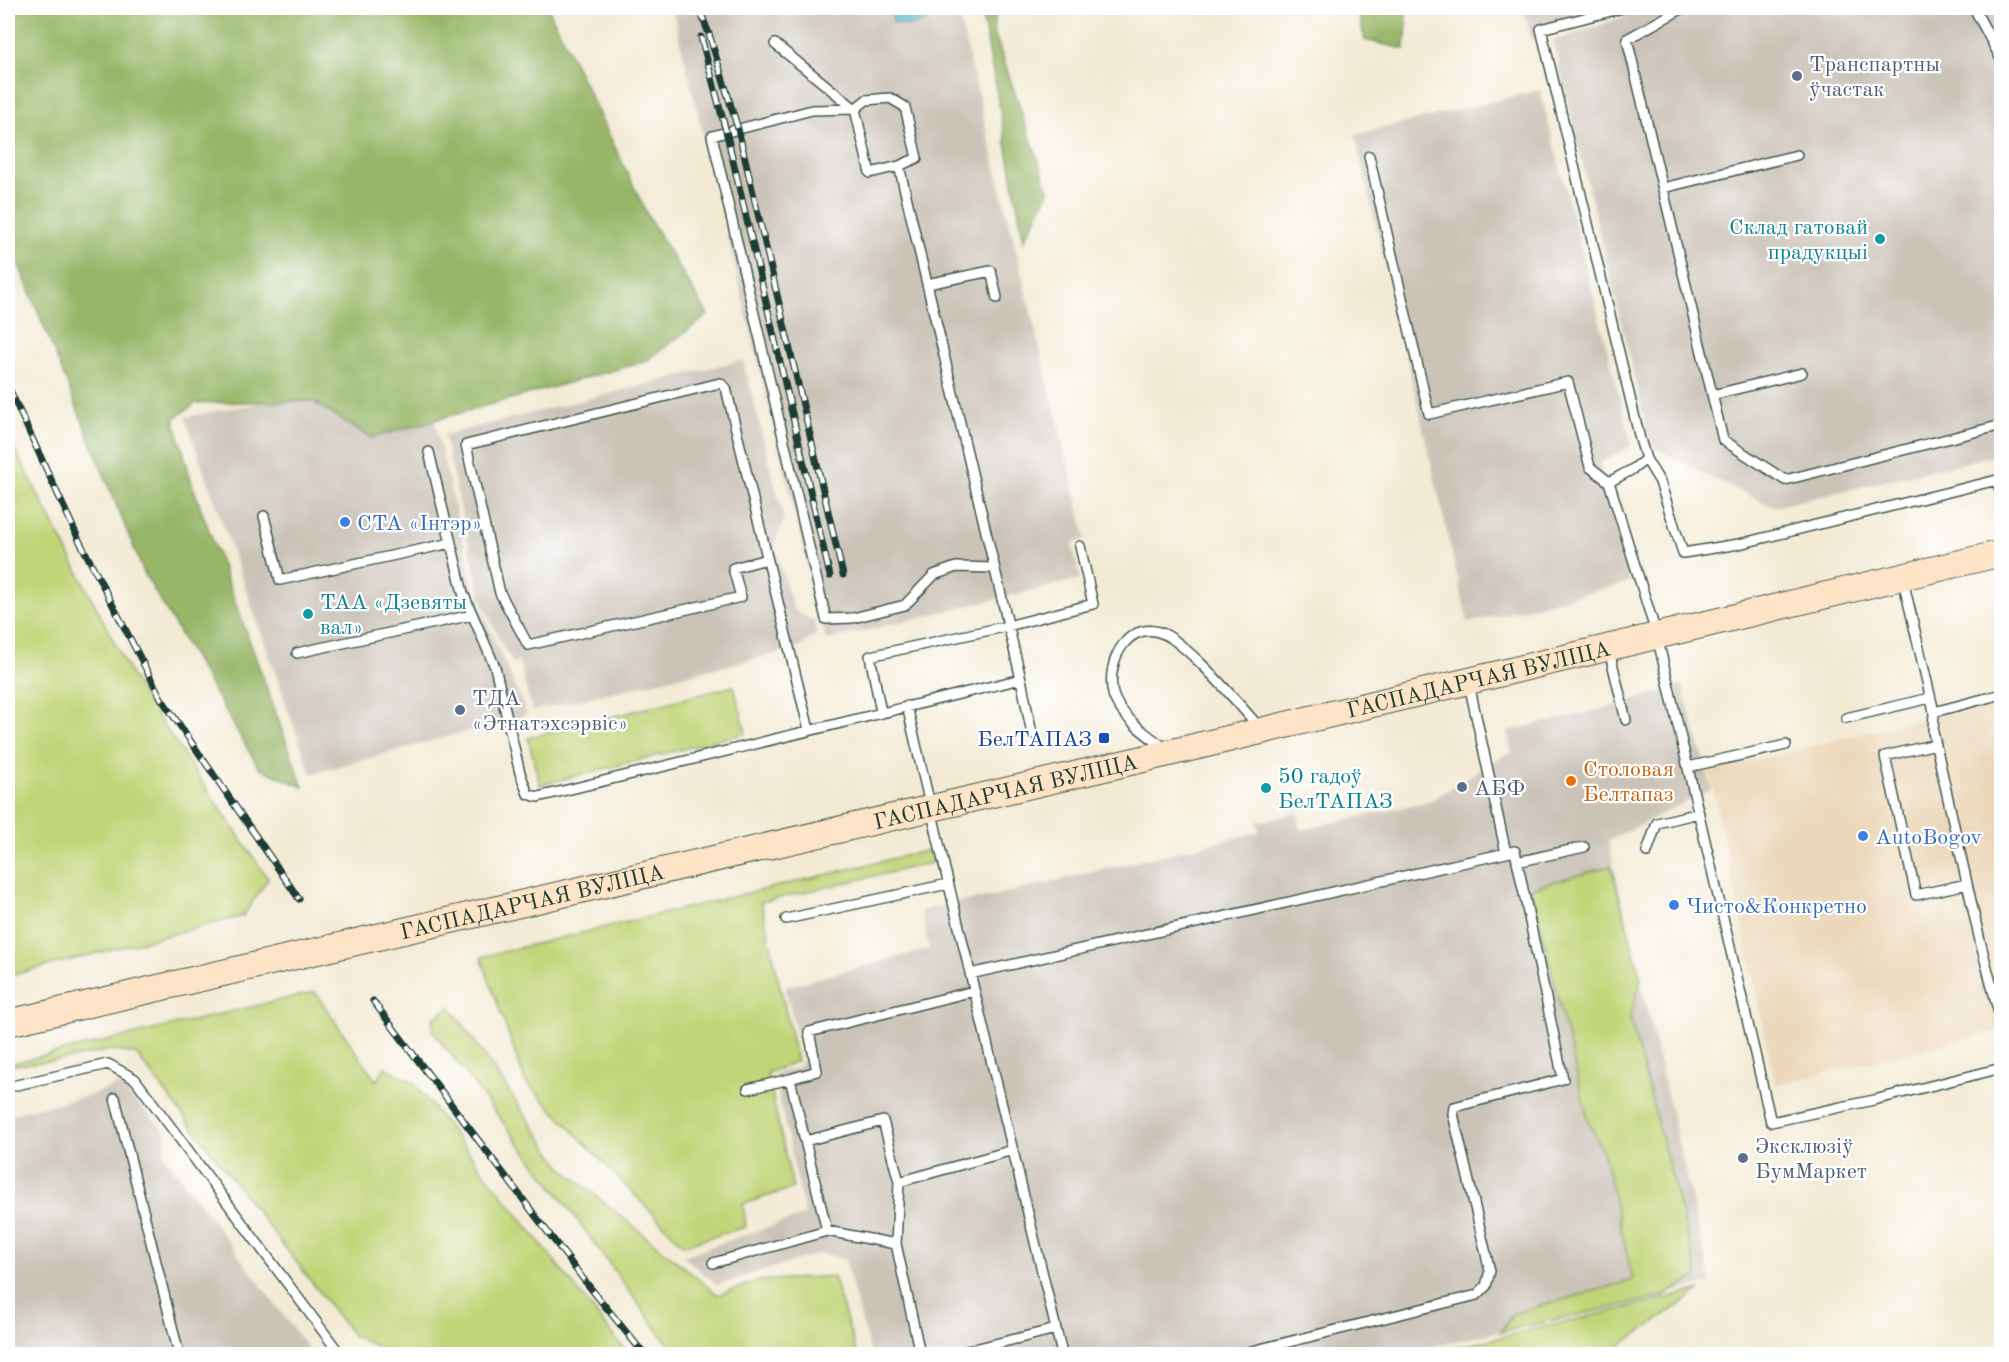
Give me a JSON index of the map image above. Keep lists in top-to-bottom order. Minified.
{"streets":{"street":["ГАСПАДАРЧАЯ ВУЛІЦА"]},"places":{"other":["Транспартны ўчастак","Склад гатовай прадукцыі","СТА «Інтэр»","ТАА «Дзевяты вал»","ТДА «Этнатэхсэрвіс»","Столовая Белтапаз","АБФ","50 гадоў БелТАПАЗ","AutoBogov","Чисто&Конкретно","Эксклюзіў БумМаркет"],"transit":["БелТАПАЗ"]}}
